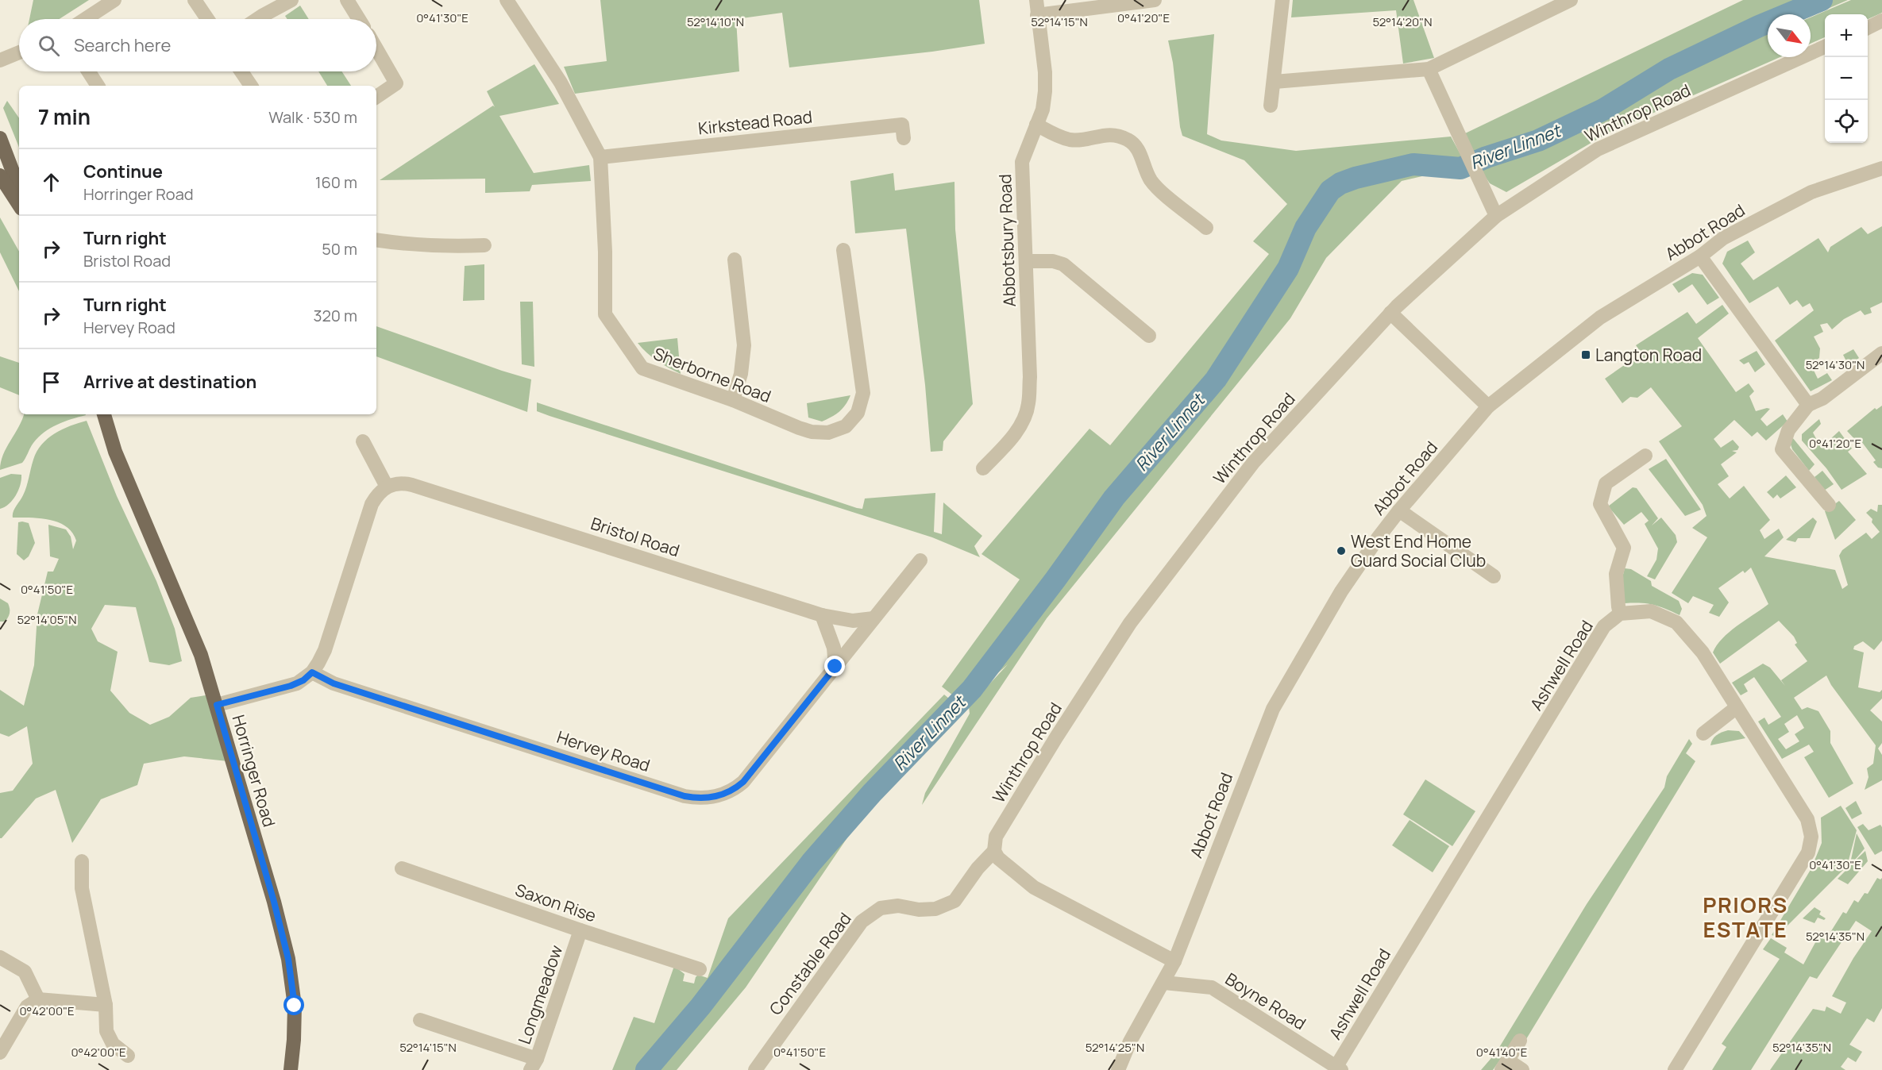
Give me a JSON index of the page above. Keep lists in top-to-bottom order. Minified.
{"streets":{"main road":["Horringer Road"],"street":["Winthrop Road","Kirkstead Road","Abbot Road","Abbotsbury Road","Sherborne Road","Bristol Road","Ashwell Road","Hervey Road","Saxon Rise","Constable Road","Longmeadow","Boyne Road"]},"crossings":[["Winthrop Road","Constable Road"],["Kirkstead Road","Sherborne Road"],["Abbot Road","Boyne Road"],["Bristol Road","Hervey Road"],["Ashwell Road","Boyne Road"],["Saxon Rise","Longmeadow"]],"districts":["PRIORS ESTATE"],"water":["River Linnet"],"places":{"transit":["Langton Road"],"other":["West End Home Guard Social Club"]},"north":"bottom right","page":{"map_buttons":["+","−"],"search":"Search here","heading":["7 min","Walk · 530 m"],"list":[["Continue","Horringer Road","160 m"],["Turn right","Bristol Road","50 m"],["Turn right","Hervey Road","320 m"],"Arrive at destination"]},"coordinates":["0°41'30\"E","0°41'20\"E","52°14'10\"N","52°14'15\"N","52°14'20\"N","52°14'30\"N","0°41'50\"E","52°14'05\"N","52°14'35\"N","0°42'00\"E","52°14'25\"N","0°41'40\"E"]}
